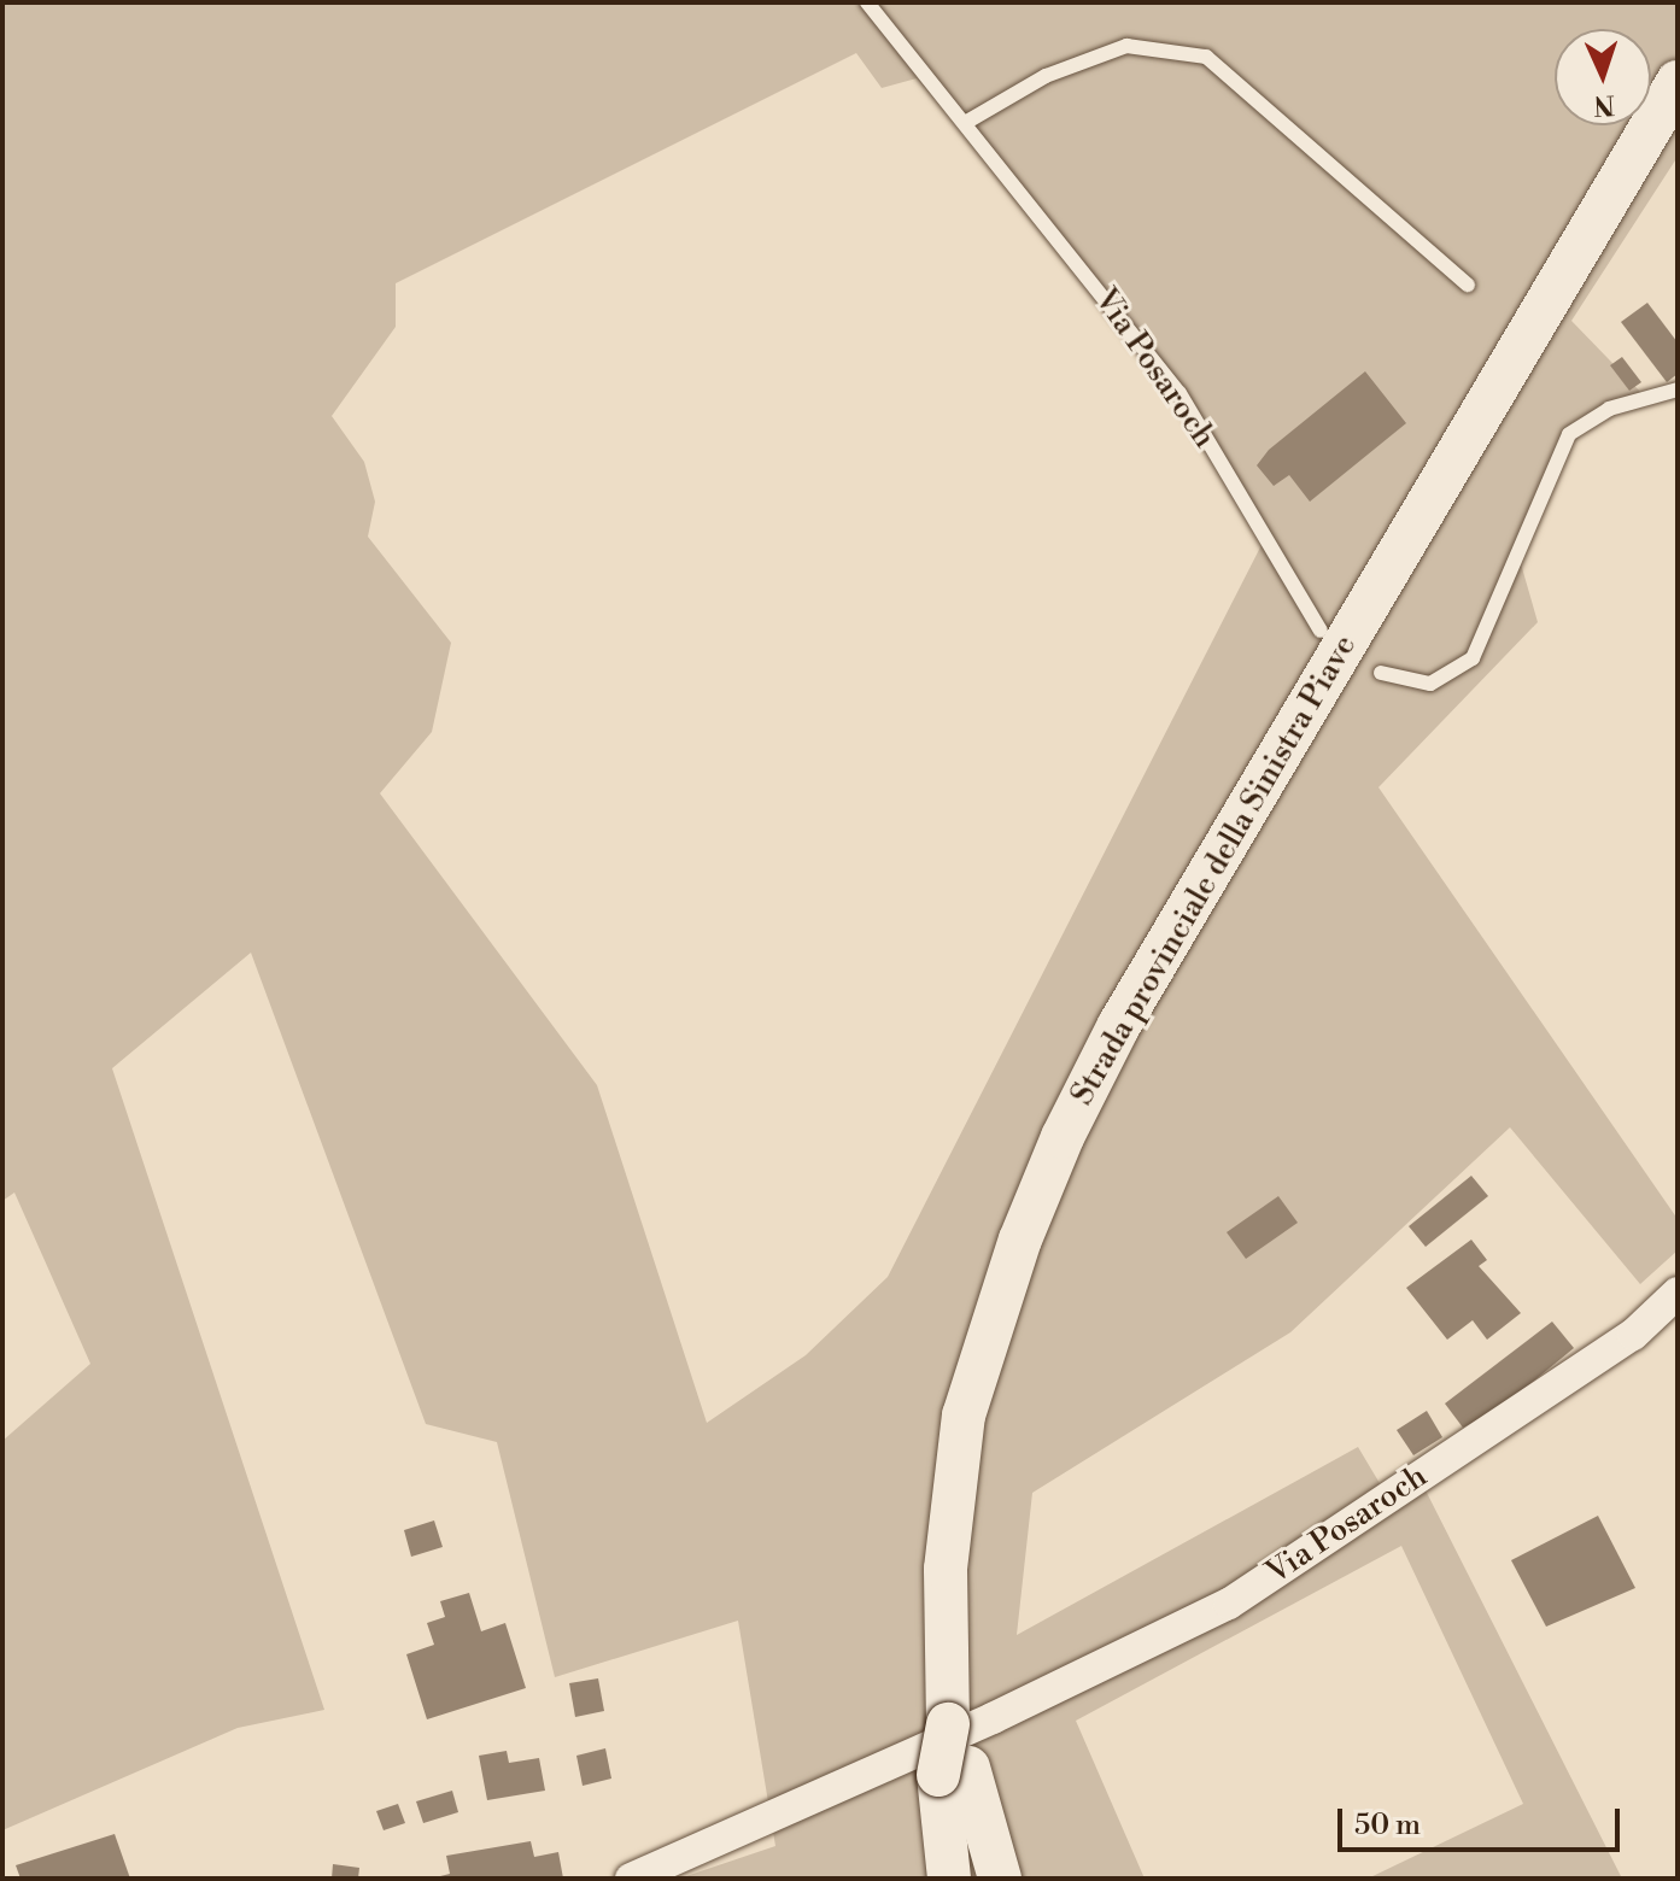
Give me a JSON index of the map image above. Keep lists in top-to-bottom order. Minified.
{"streets":{"main road":["Strada provinciale della Sinistra Piave"],"street":["Via Posaroch"]},"scale_bar":"50 m","north":"bottom"}
